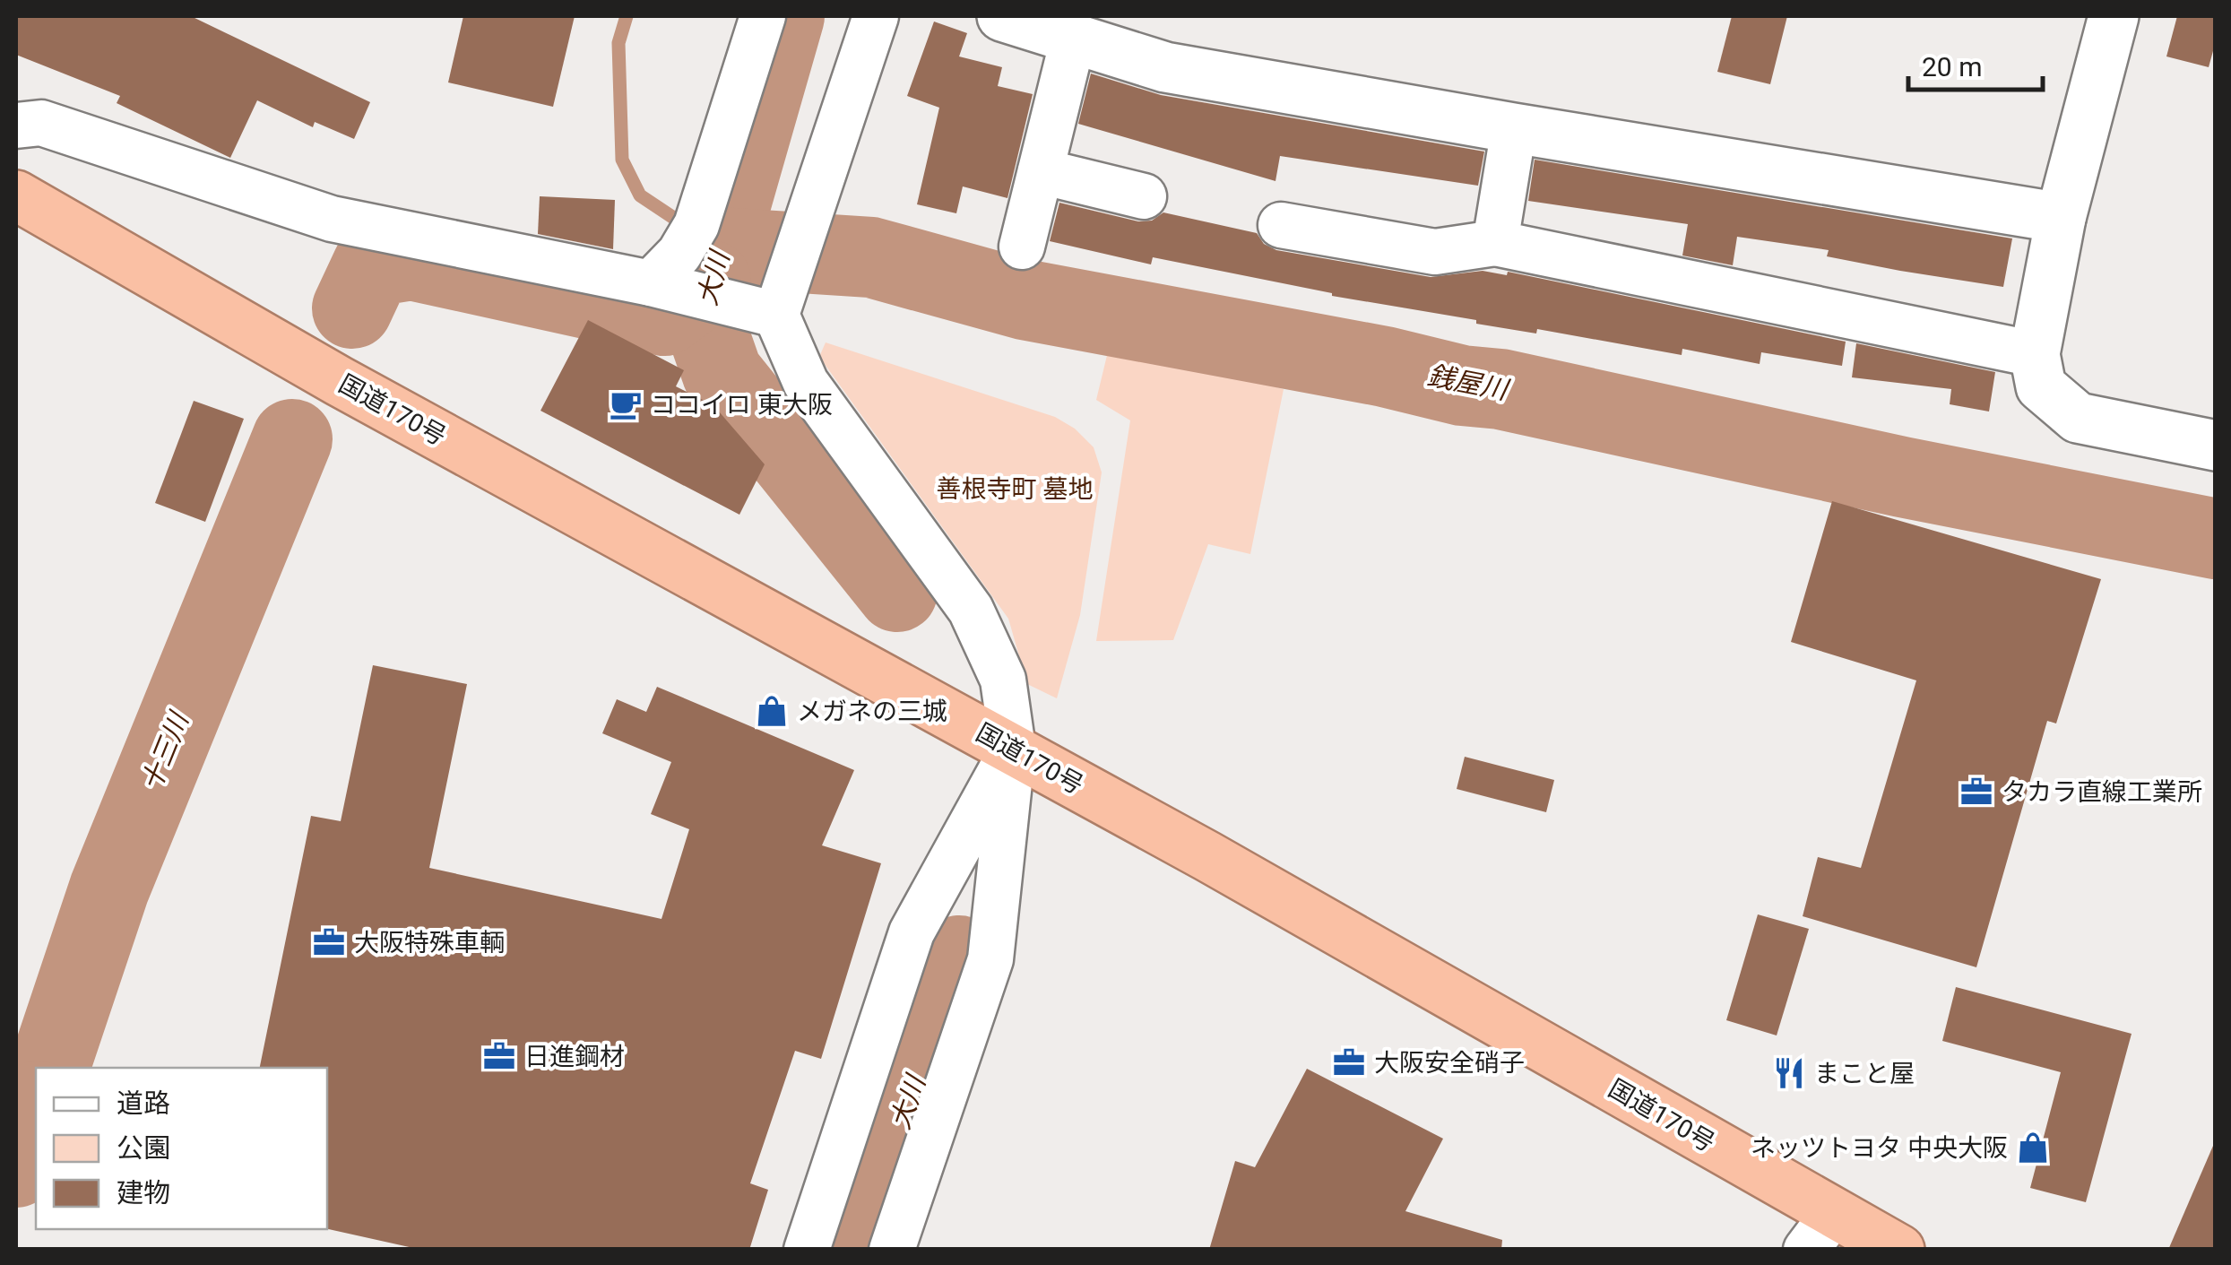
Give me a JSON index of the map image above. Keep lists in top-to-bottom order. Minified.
{"streets":{"highway":["国道170号"]},"water":["大川","銭屋川","十三川"],"parks":["善根寺町 墓地"],"places":{"cafe":["ココイロ 東大阪"],"shop":["メガネの三城","ネッツトヨタ 中央大阪"],"office":["タカラ直線工業所","大阪特殊車輌","日進鋼材","大阪安全硝子"],"restaurant":["まこと屋"]},"legend":["道路","公園","建物"],"scale_bar":"20 m"}
